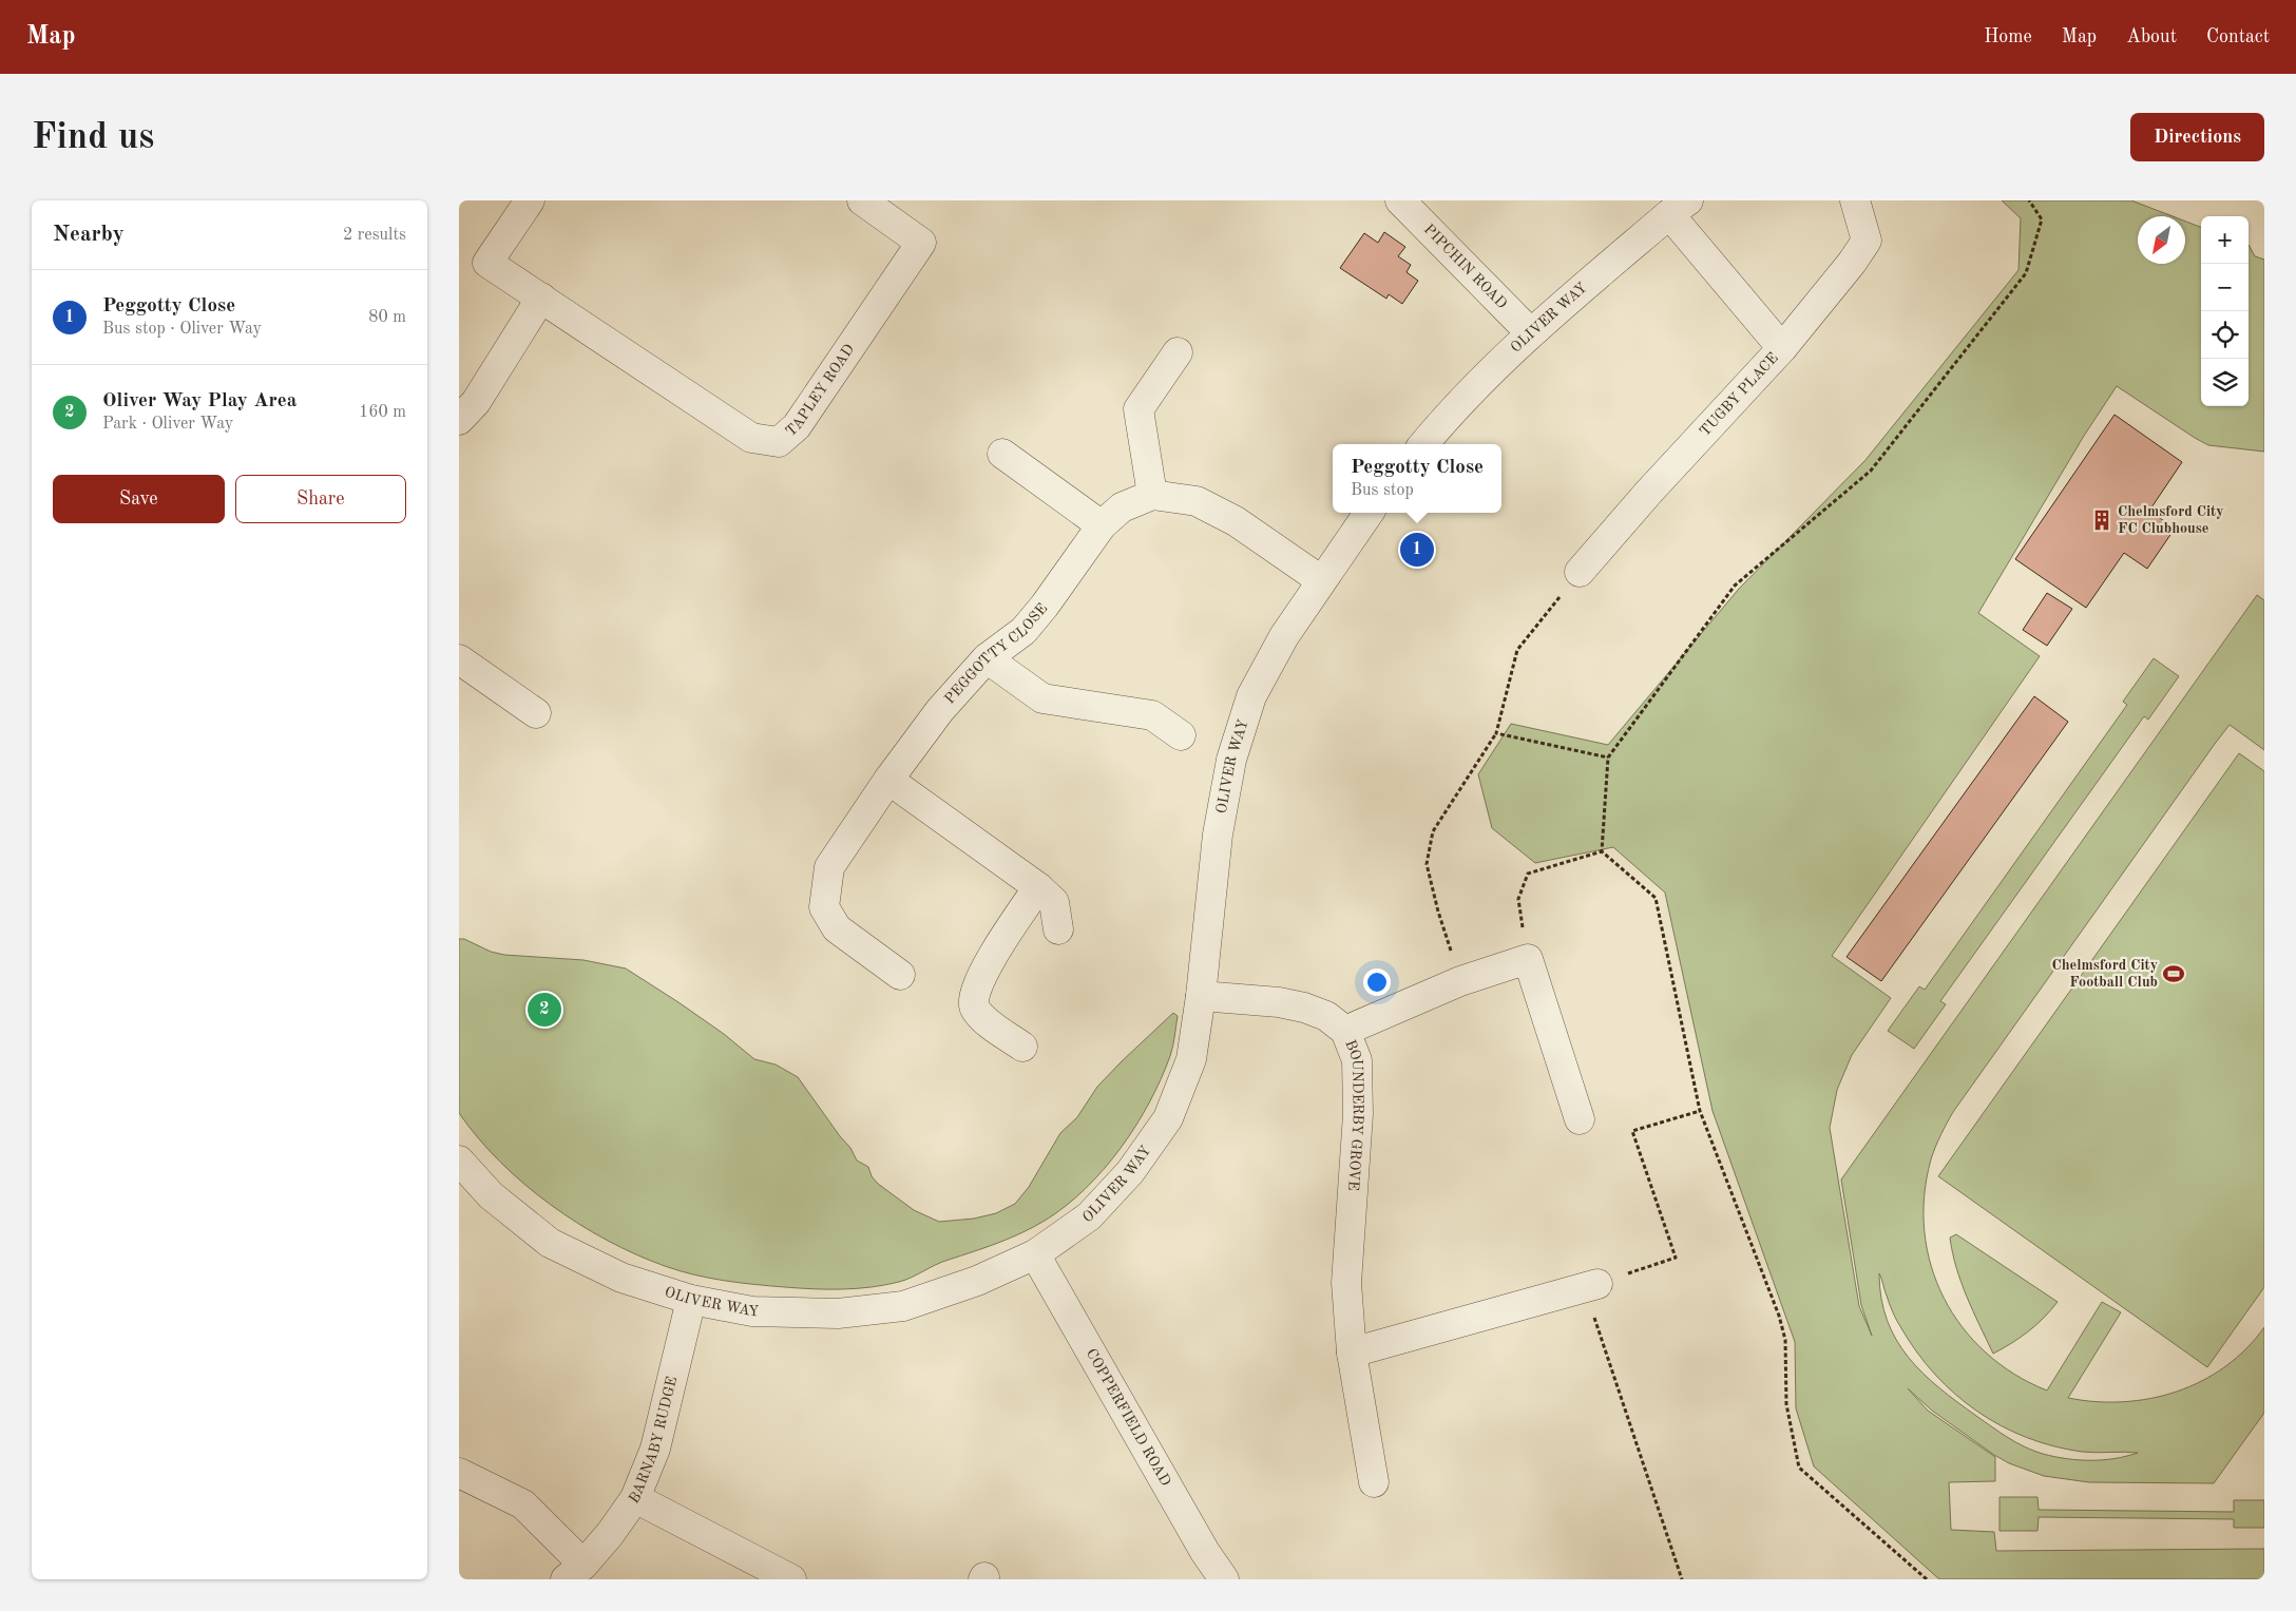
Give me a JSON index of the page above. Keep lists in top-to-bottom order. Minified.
{"streets":{"street":["PIPCHIN ROAD","OLIVER WAY","TAPLEY ROAD","TUGBY PLACE","PEGGOTTY CLOSE","BOUNDERBY GROVE","COPPERFIELD ROAD","BARNABY RUDGE"]},"crossings":[["PIPCHIN ROAD","OLIVER WAY"],["OLIVER WAY","TUGBY PLACE"],["OLIVER WAY","PEGGOTTY CLOSE"],["OLIVER WAY","BOUNDERBY GROVE"],["OLIVER WAY","COPPERFIELD ROAD"],["OLIVER WAY","BARNABY RUDGE"]],"places":{"building":["Chelmsford City FC Clubhouse"],"sports":["Chelmsford City Football Club"]},"north":"bottom left","page":{"header":"Map","nav":["Home","Map","About","Contact"],"buttons":["Directions",["Save","Share"]],"title":"Find us","heading":["Nearby","2 results"],"map_buttons":["+","−"],"list":[{"mark":"1","name":"Peggotty Close","note":"Bus stop · Oliver Way","value":"80 m"},{"mark":"2","name":"Oliver Way Play Area","note":"Park · Oliver Way","value":"160 m"}],"popup":["Peggotty Close","Bus stop"],"pins":["1","2"]}}
